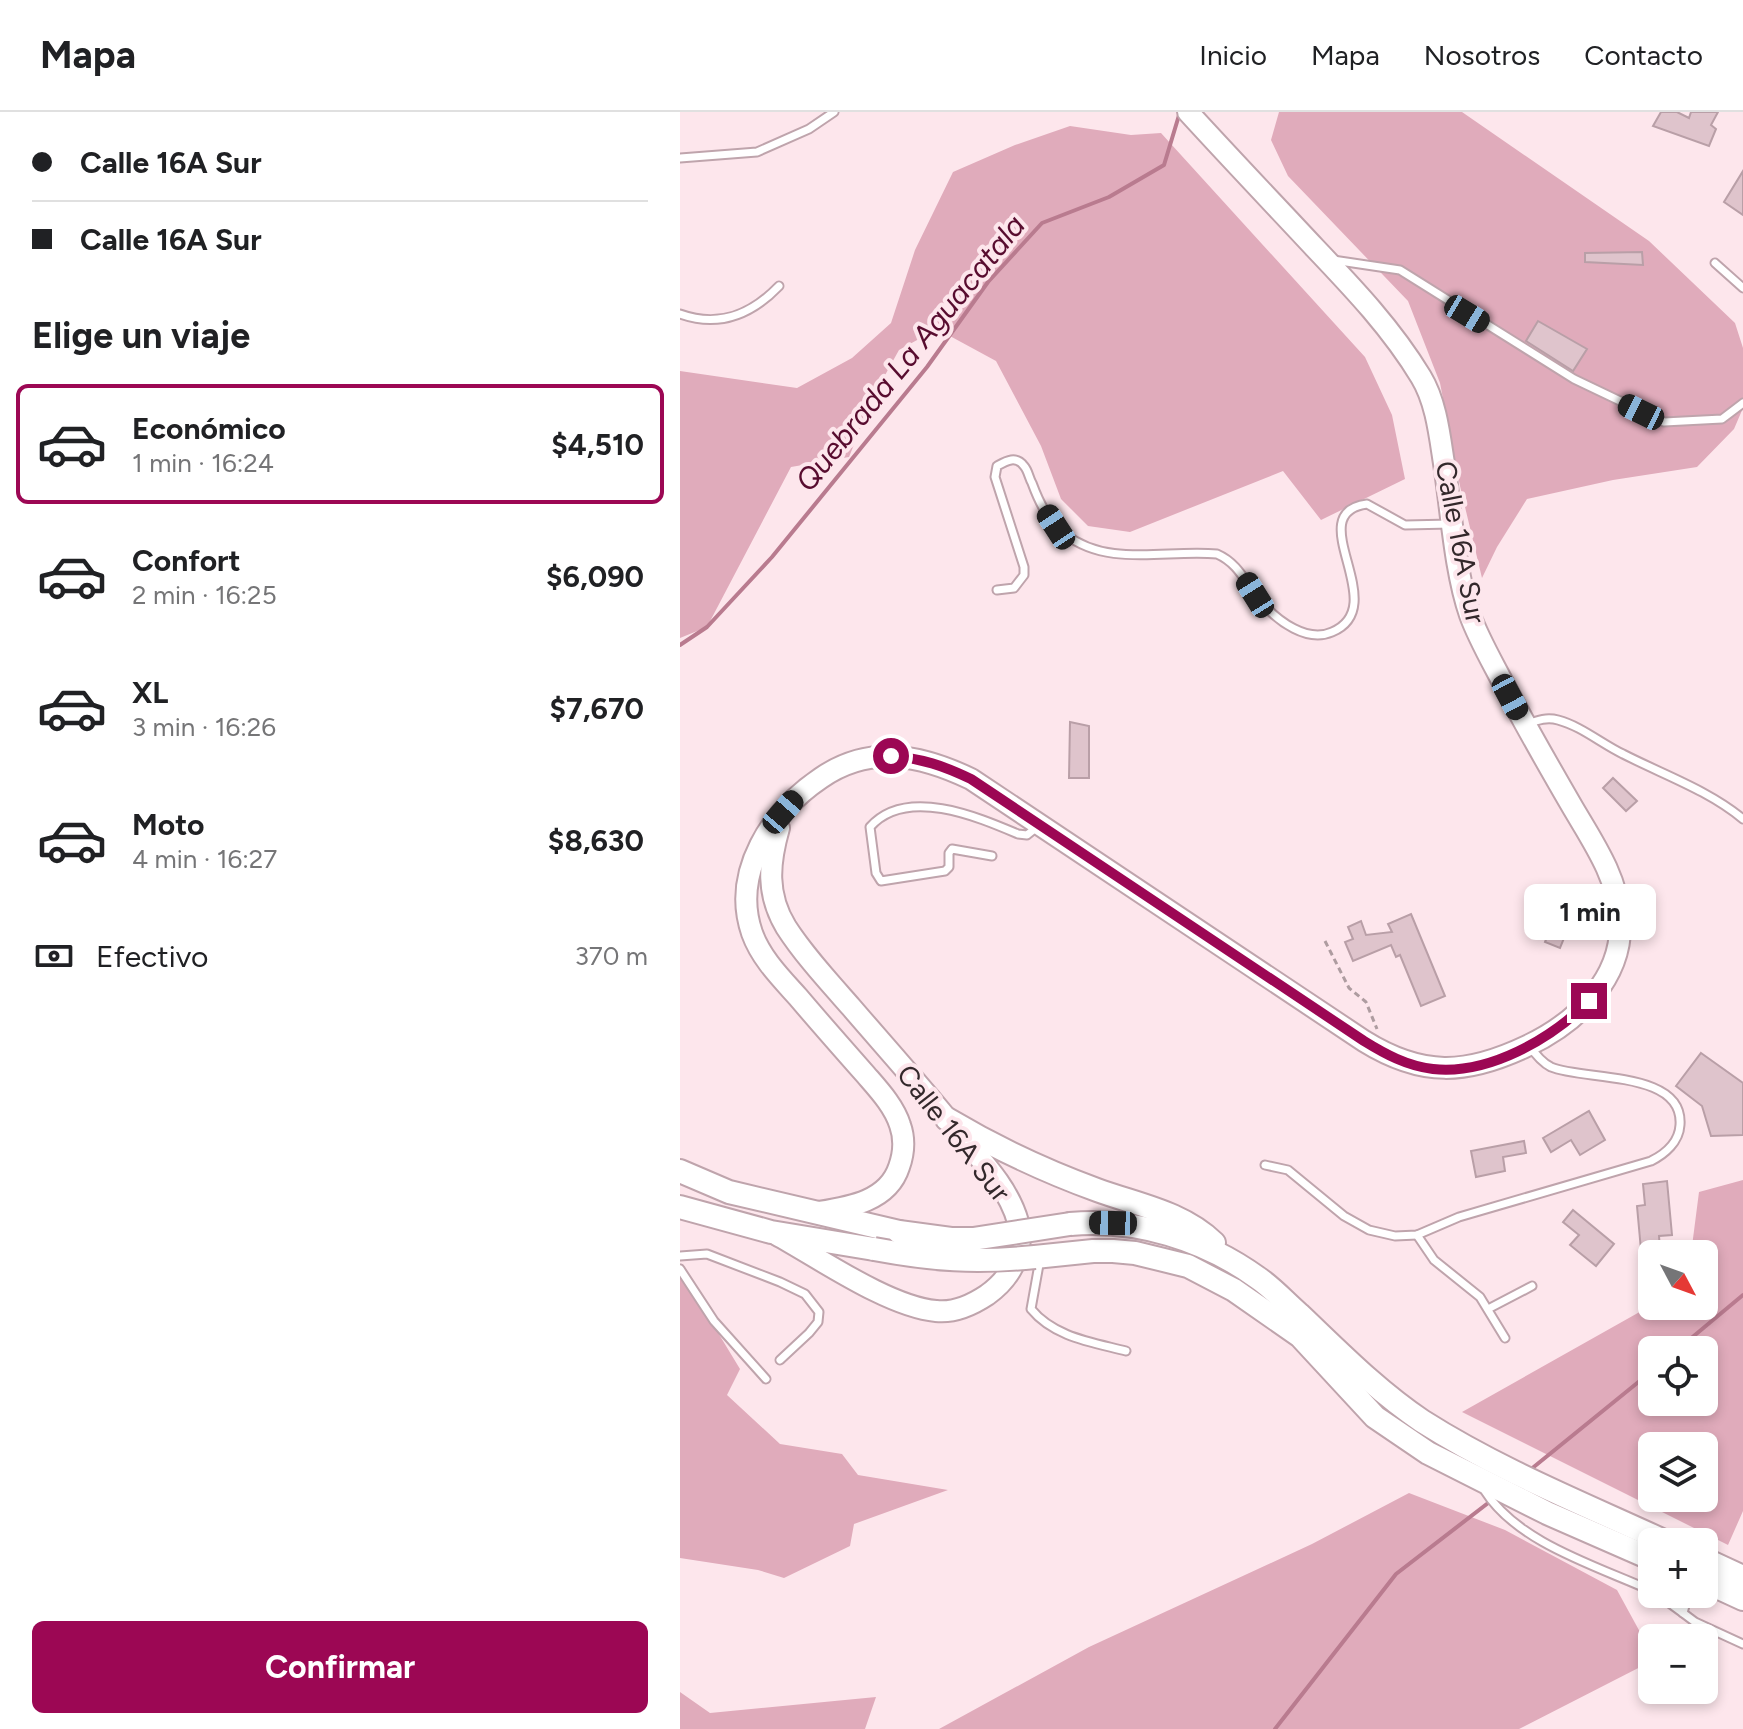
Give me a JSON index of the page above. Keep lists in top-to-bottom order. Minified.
{"streets":{"main road":["Calle 16A Sur"]},"water":["Quebrada La Aguacatala"],"north":"bottom right","page":{"header":"Mapa","nav":["Inicio","Mapa","Nosotros","Contacto"],"banner":["Calle 16A Sur","Calle 16A Sur"],"heading":"Elige un viaje","list":[{"name":"Económico","note":"1 min · 16:24","value":"$4,510"},{"name":"Confort","note":"2 min · 16:25","value":"$6,090"},{"name":"XL","note":"3 min · 16:26","value":"$7,670"},{"name":"Moto","note":"4 min · 16:27","value":"$8,630"}],"bubble":"1 min","pay":["Efectivo","370 m"],"map_buttons":["+","−"],"buttons":"Confirmar"}}
